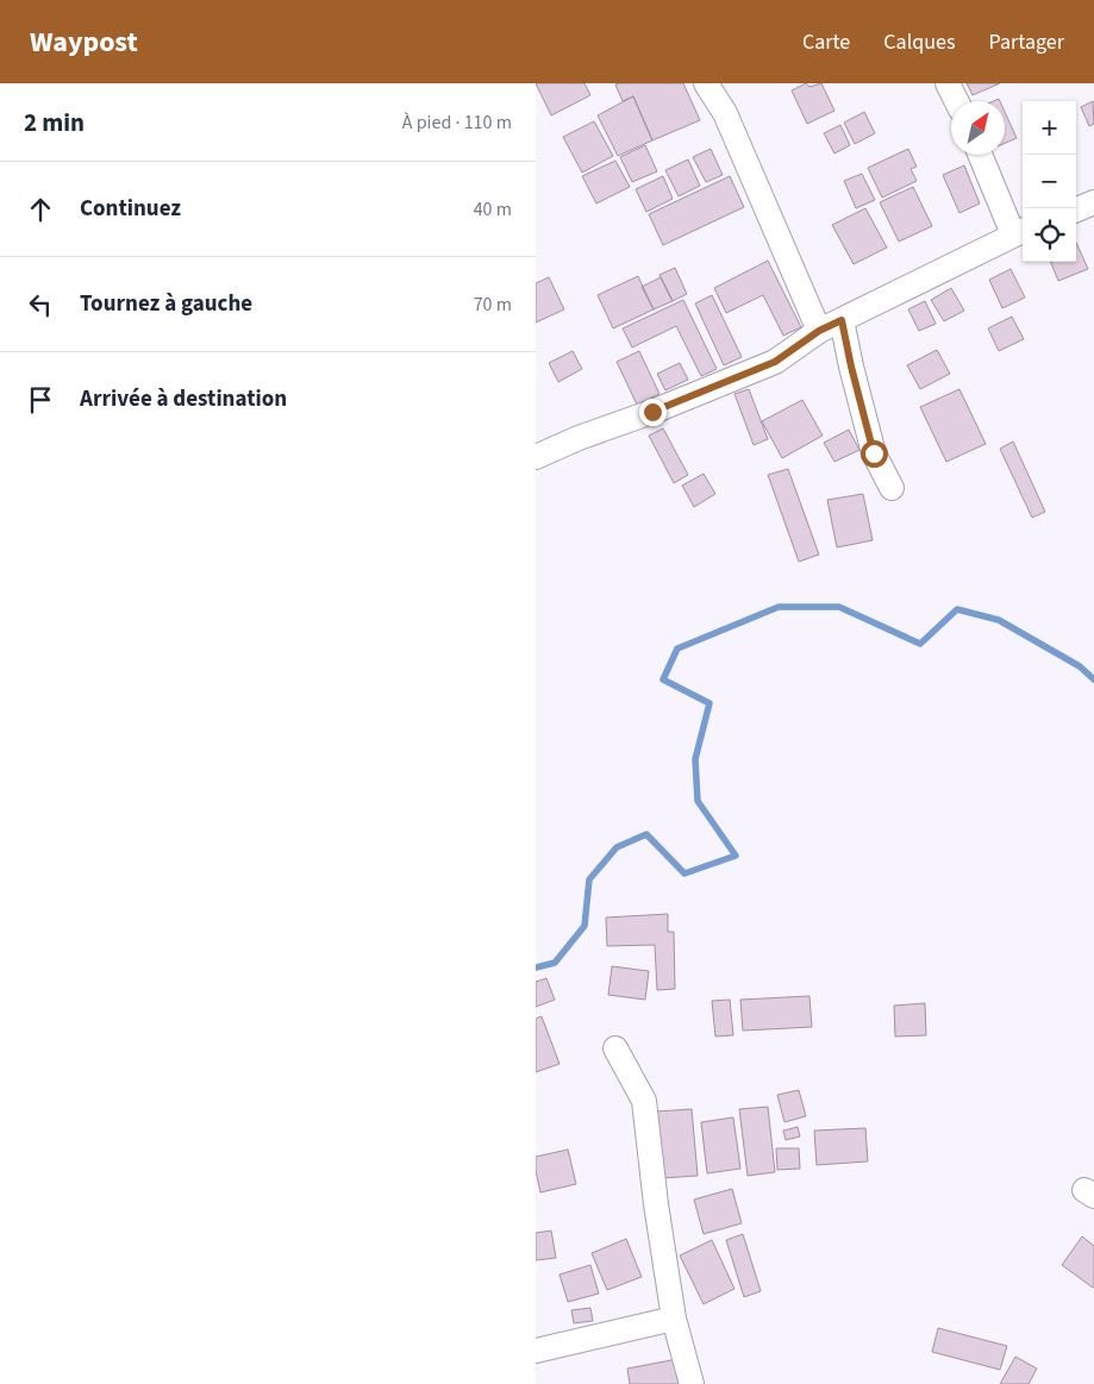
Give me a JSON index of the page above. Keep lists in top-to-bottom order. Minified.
{"north":"top right","page":{"header":"Waypost","nav":["Carte","Calques","Partager"],"heading":["2 min","À pied · 110 m"],"map_buttons":["+","−"],"list":[["Continuez","40 m"],["Tournez à gauche","70 m"],"Arrivée à destination"]}}
